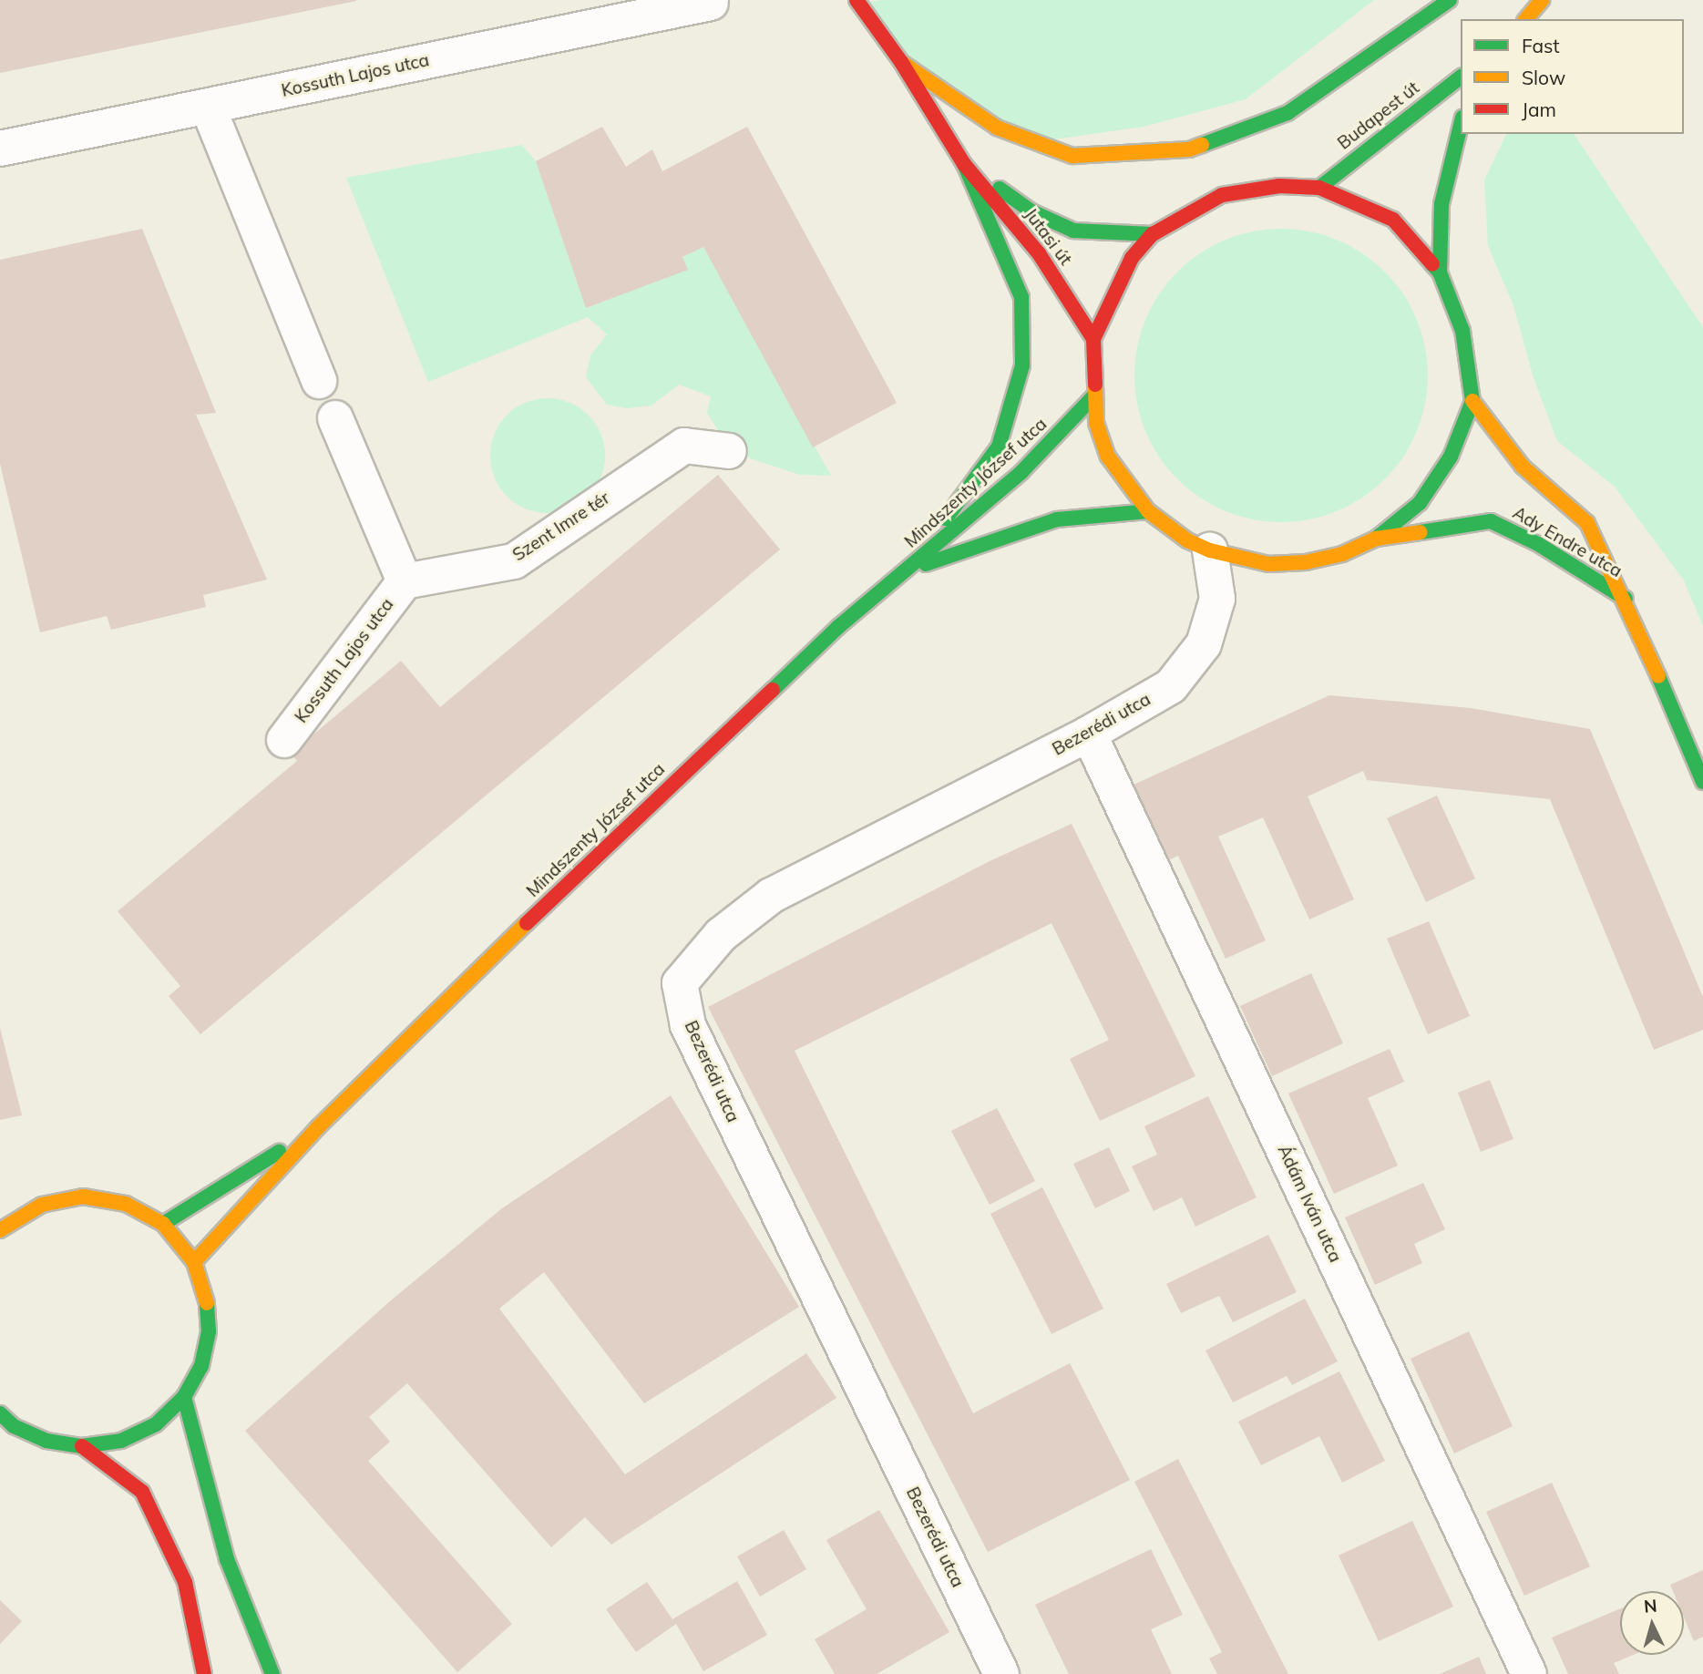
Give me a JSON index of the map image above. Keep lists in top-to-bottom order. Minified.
{"streets":{"main road":["Budapest út","Jutasi út","Mindszenty József utca","Ady Endre utca"],"street":["Kossuth Lajos utca","Szent Imre tér","Bezerédi utca","Ádám Iván utca"]},"crossings":[["Kossuth Lajos utca","Szent Imre tér"],["Bezerédi utca","Ádám Iván utca"]],"legend":["Fast","Slow","Jam"],"north":"top"}
